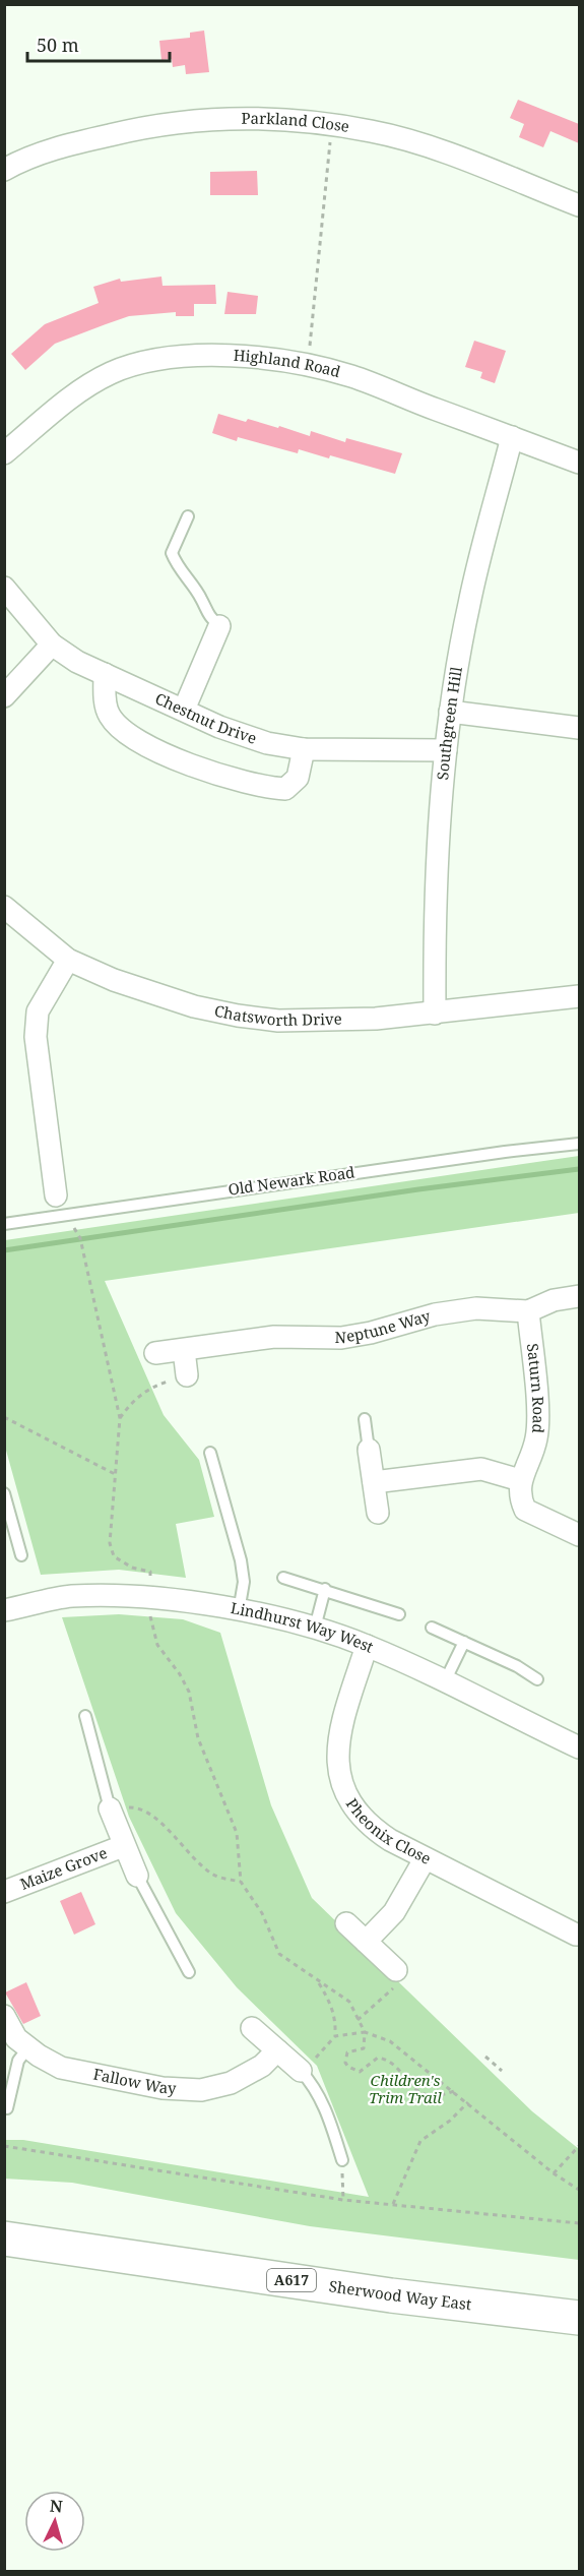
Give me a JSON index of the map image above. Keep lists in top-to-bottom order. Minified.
{"streets":{"highway":["A617","Sherwood Way East"],"street":["Parkland Close","Highland Road","Chestnut Drive","Southgreen Hill","Chatsworth Drive","Neptune Way","Saturn Road","Lindhurst Way West","Pheonix Close","Maize Grove","Fallow Way"],"lane":["Old Newark Road"]},"crossings":[["Highland Road","Southgreen Hill"],["Chestnut Drive","Southgreen Hill"],["Southgreen Hill","Chatsworth Drive"],["Neptune Way","Saturn Road"],["Lindhurst Way West","Pheonix Close"]],"parks":["Children's Trim Trail"],"scale_bar":"50 m","north":"top"}
